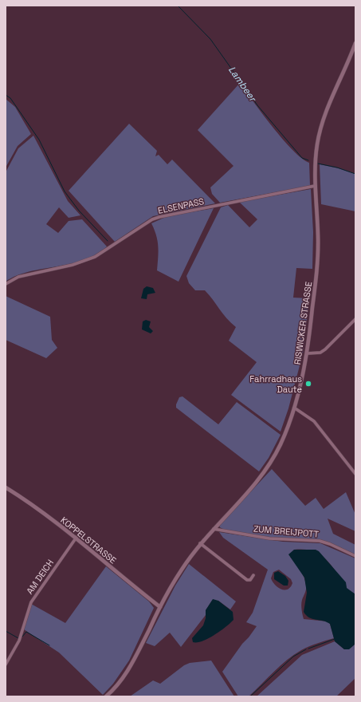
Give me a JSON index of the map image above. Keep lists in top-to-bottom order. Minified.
{"streets":{"street":["ELSENPASS","RISWICKER STRASSE","ZUM BREIJPOTT","KOPPELSTRASSE","AM DEICH"]},"crossings":[["ELSENPASS","RISWICKER STRASSE"],["RISWICKER STRASSE","ZUM BREIJPOTT"],["RISWICKER STRASSE","KOPPELSTRASSE"],["KOPPELSTRASSE","AM DEICH"]],"water":["Lambeer"],"places":["Fahrradhaus Daute"]}
